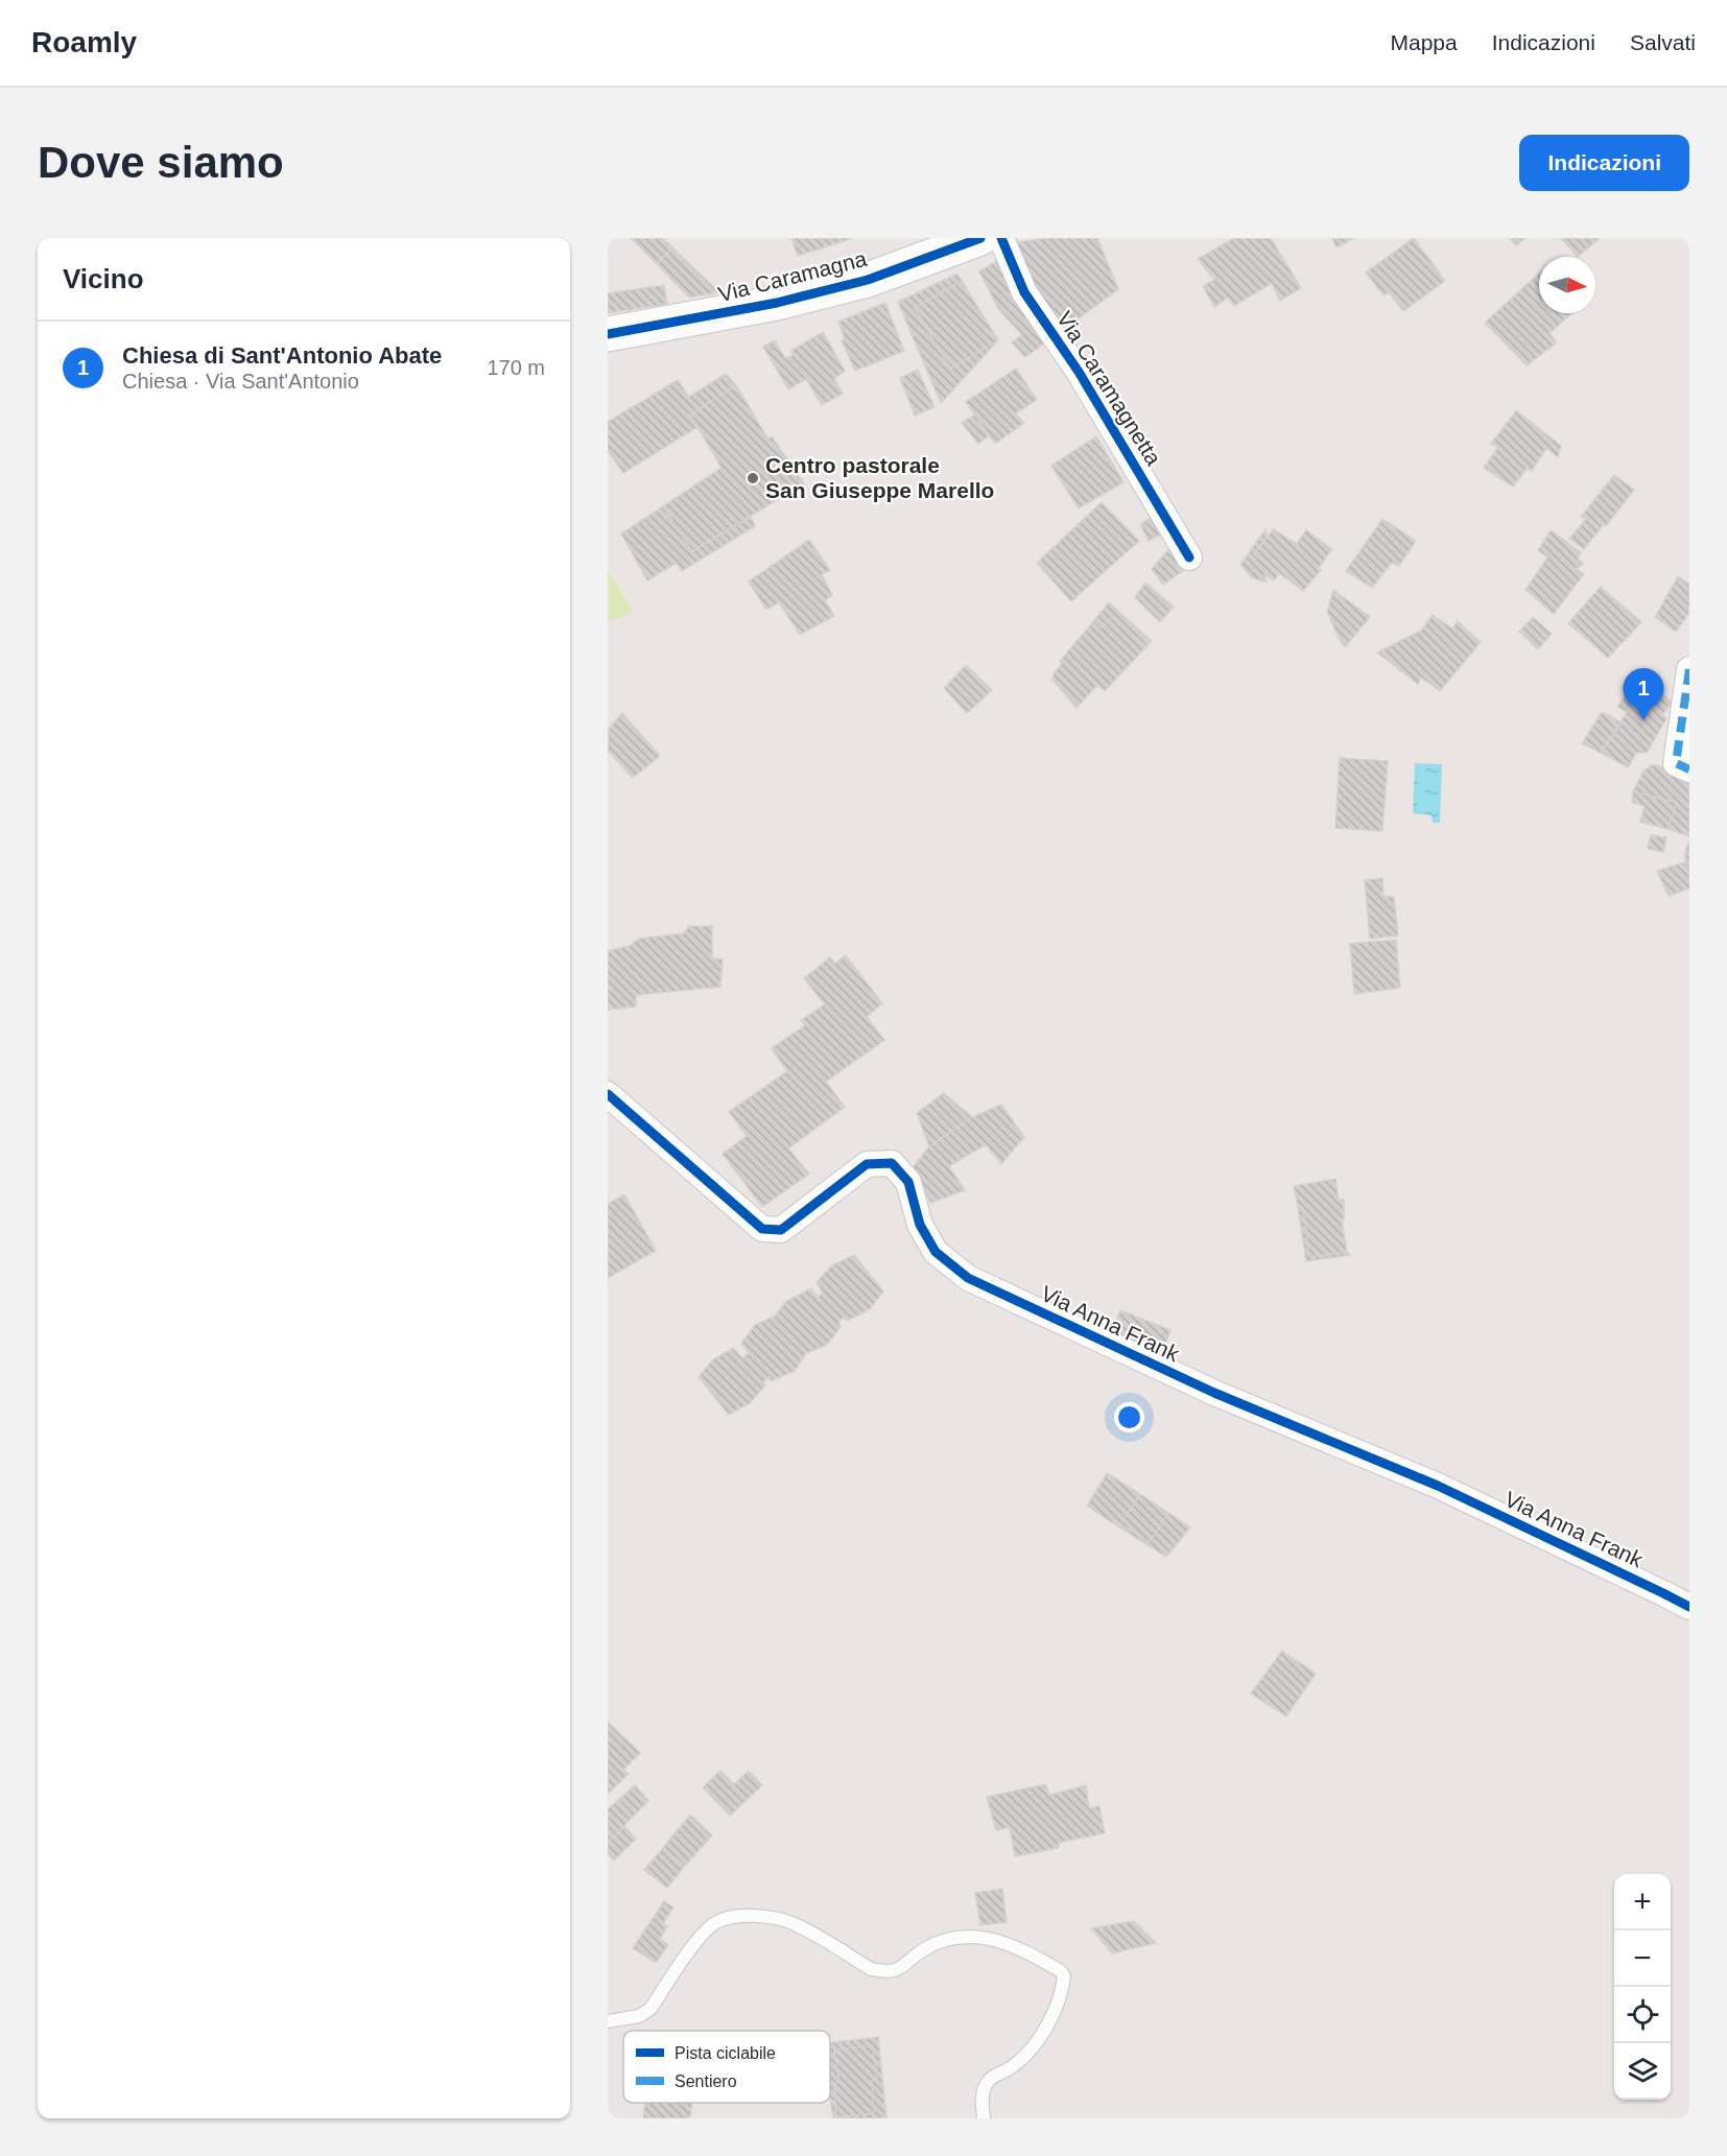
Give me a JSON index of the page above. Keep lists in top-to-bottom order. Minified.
{"streets":{"street":["Via Caramagna","Via Caramagnetta","Via Anna Frank"]},"places":["Centro pastorale San Giuseppe Marello"],"legend":["Pista ciclabile","Sentiero"],"north":"right","page":{"header":"Roamly","nav":["Mappa","Indicazioni","Salvati"],"buttons":"Indicazioni","title":"Dove siamo","heading":"Vicino","list":[{"mark":"1","name":"Chiesa di Sant'Antonio Abate","note":"Chiesa · Via Sant'Antonio","value":"170 m"}],"pins":"1","map_buttons":["+","−"]}}
